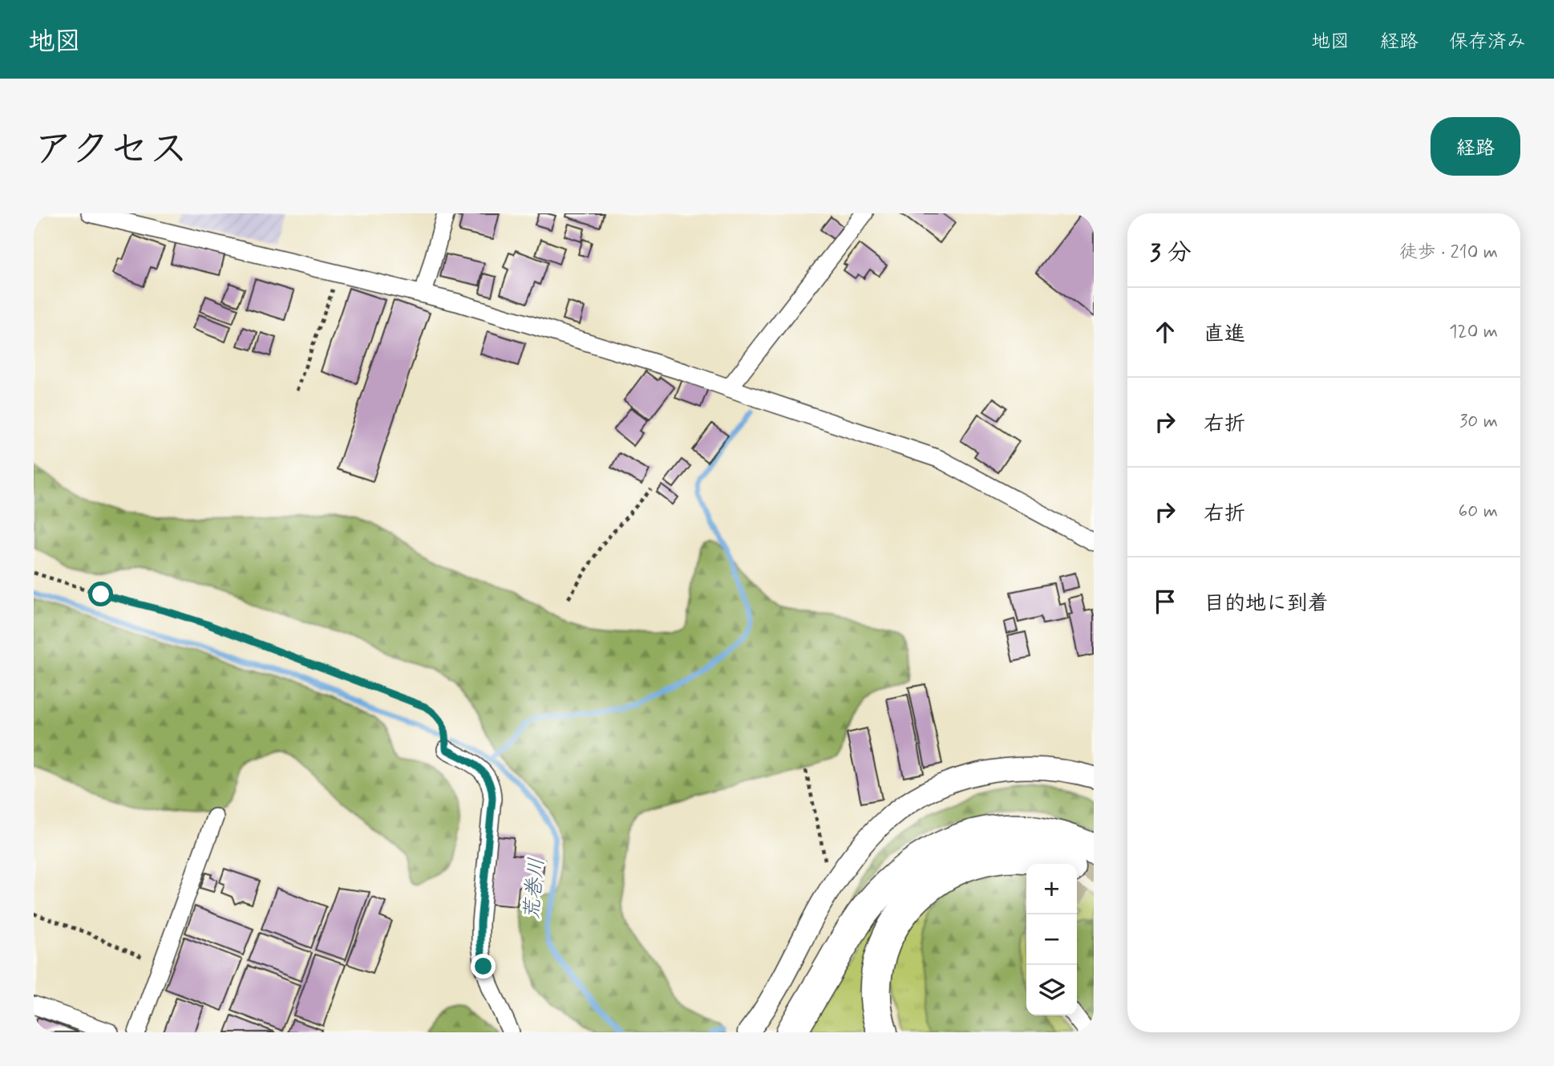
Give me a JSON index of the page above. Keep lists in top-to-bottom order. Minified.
{"water":["荒巻川"],"page":{"header":"地図","nav":["地図","経路","保存済み"],"title":"アクセス","buttons":"経路","heading":["3 分","徒歩 · 210 m"],"list":[["直進","120 m"],["右折","30 m"],["右折","60 m"],"目的地に到着"],"map_buttons":["+","−"]}}
